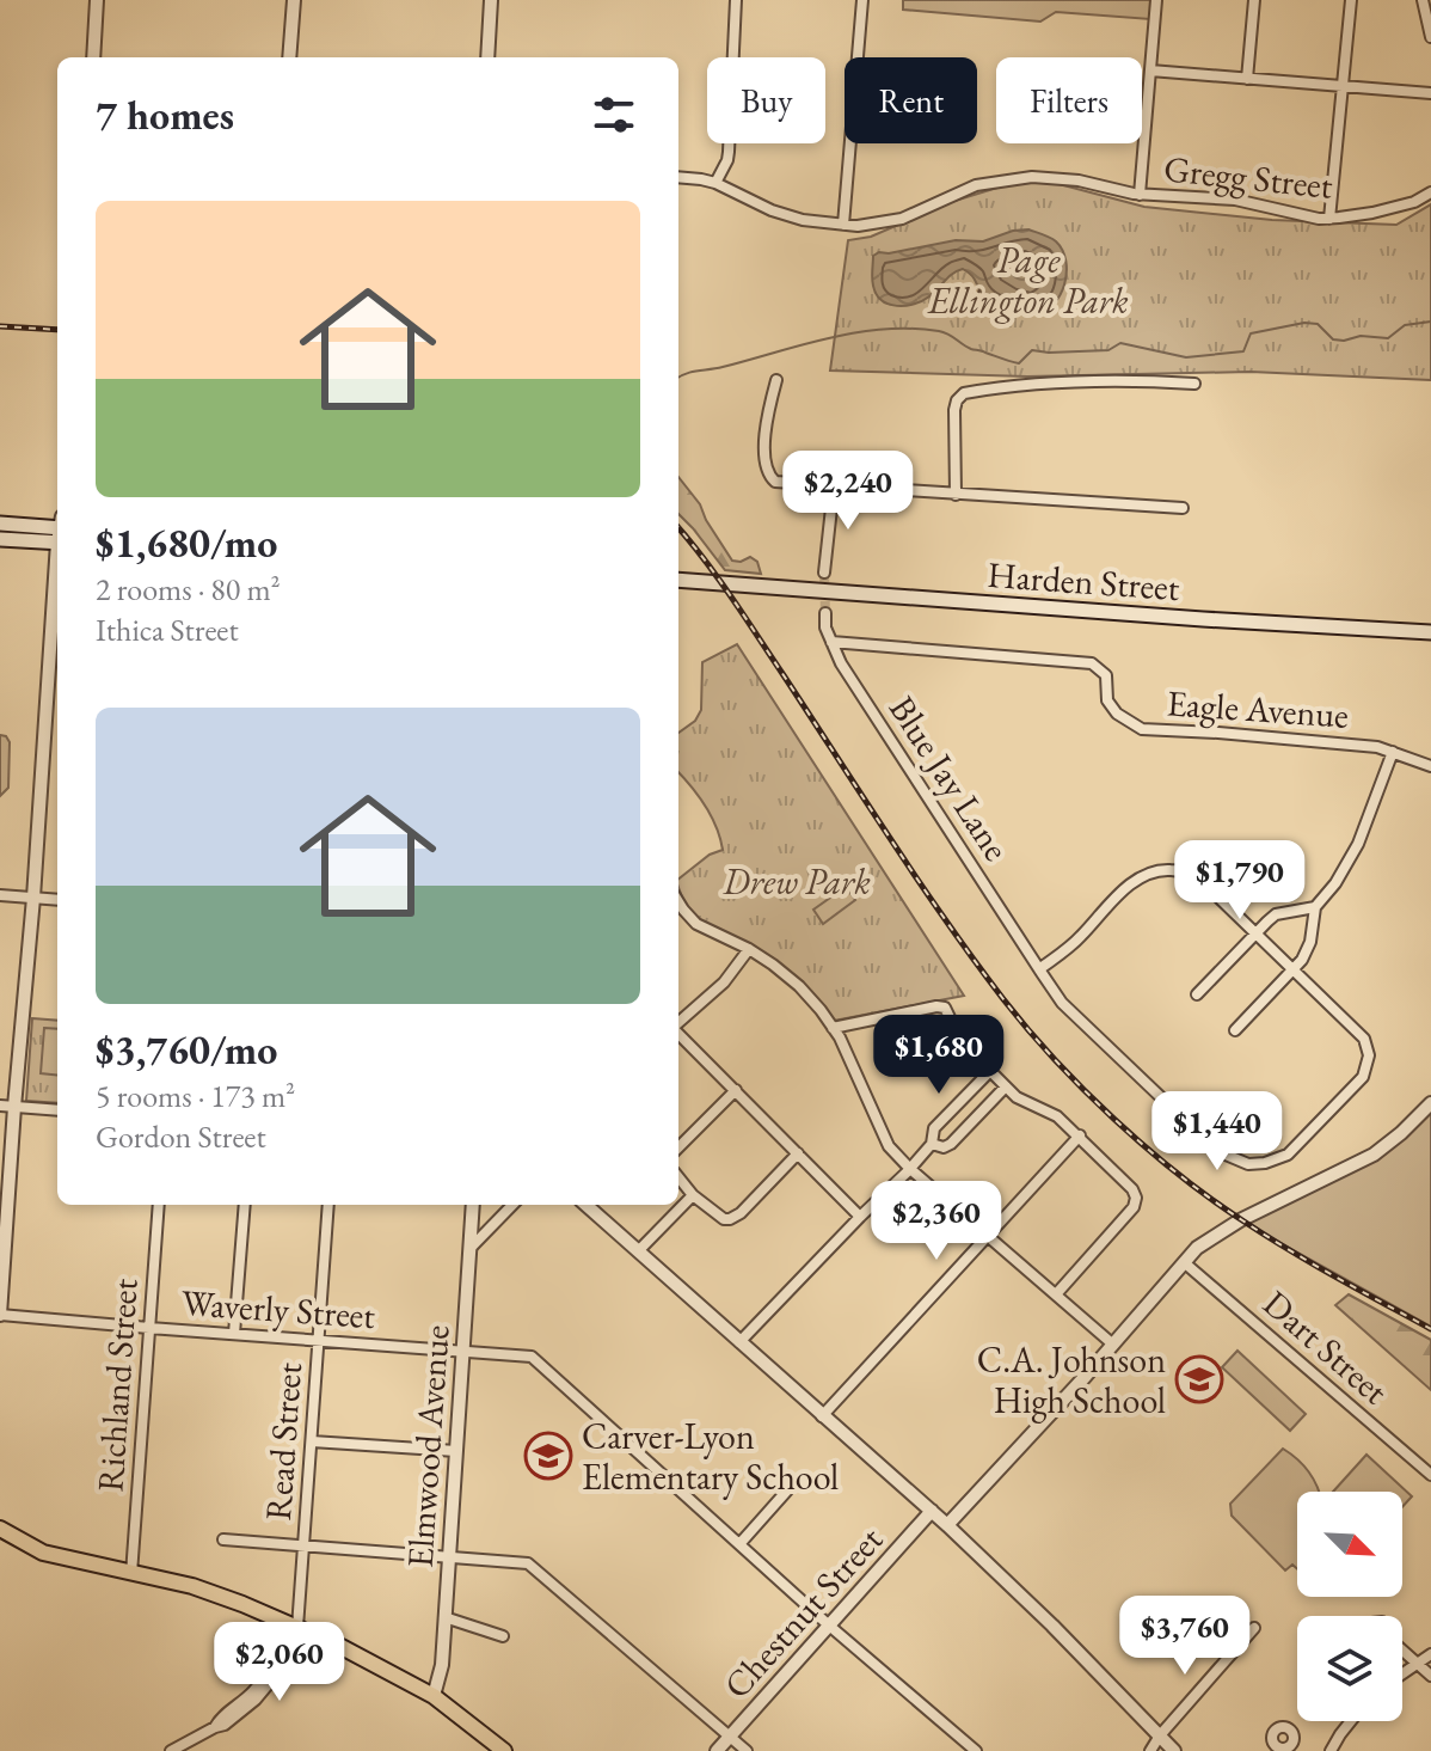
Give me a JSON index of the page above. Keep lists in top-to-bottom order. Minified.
{"streets":{"main road":["Harden Street"],"street":["Gregg Street","Eagle Avenue","Blue Jay Lane","Waverly Street","Dart Street","Richland Street","Read Street","Elmwood Avenue","Chestnut Street"]},"crossings":[["Eagle Avenue","Blue Jay Lane"],["Waverly Street","Richland Street"],["Waverly Street","Read Street"],["Waverly Street","Elmwood Avenue"],["Waverly Street","Chestnut Street"]],"parks":["Page Ellington Park","Drew Park"],"places":{"school or university":["C.A. Johnson High School","Carver-Lyon Elementary School"]},"north":"bottom right","page":{"chip":["Buy","Rent","Filters"],"heading":"7 homes","list":[{"name":"$1,680/mo","note":"2 rooms · 80 m² · Ithica Street"},{"name":"$3,760/mo","note":"5 rooms · 173 m² · Gordon Street"}],"price":["$2,240","$1,790","$1,680","$1,440","$2,360","$3,760","$2,060"]}}
